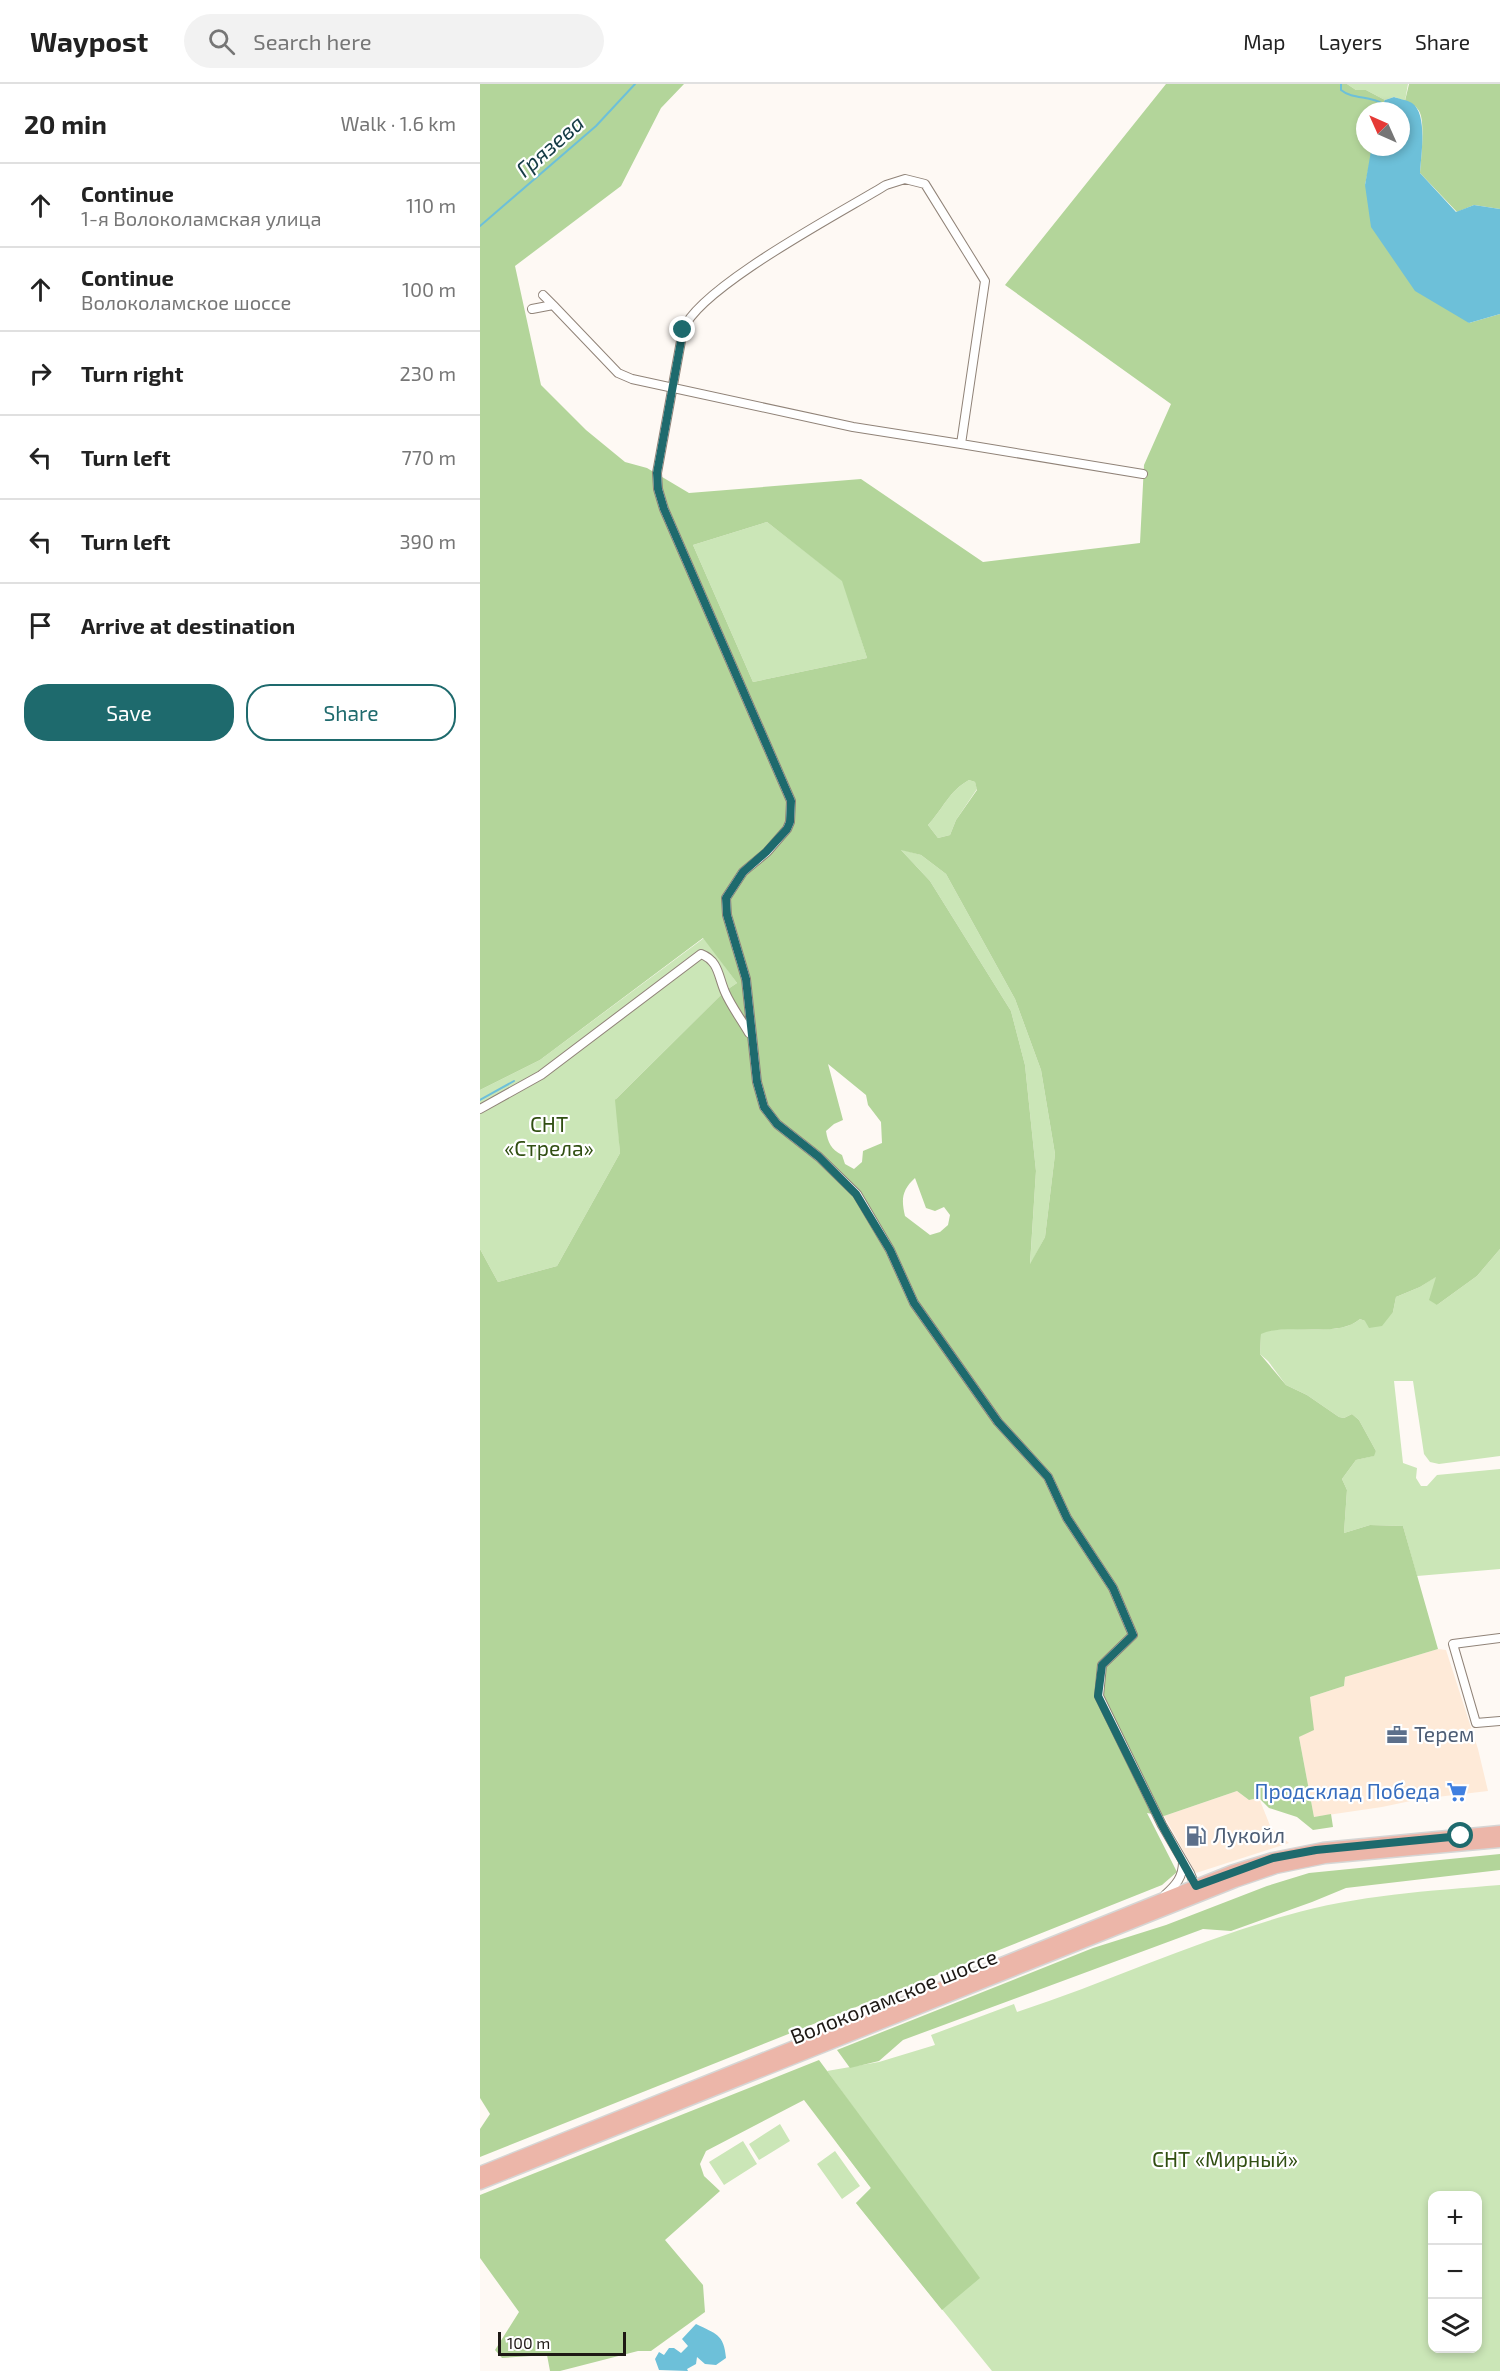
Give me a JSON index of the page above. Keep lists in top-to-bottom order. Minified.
{"streets":{"main road":["Волоколамское шоссе"]},"water":["Грязева"],"parks":["СНТ «Стрела»","СНТ «Мирный»"],"places":{"office":["Терем"],"supermarket":["Продсклад Победа"],"fuel station":["Лукойл"]},"scale_bar":"100 m","north":"top left","page":{"header":"Waypost","search":"Search here","nav":["Map","Layers","Share"],"heading":["20 min","Walk · 1.6 km"],"list":[["Continue","1-я Волоколамская улица","110 m"],["Continue","Волоколамское шоссе","100 m"],["Turn right","230 m"],["Turn left","770 m"],["Turn left","390 m"],"Arrive at destination"],"buttons":["Save","Share"],"map_buttons":["+","−"],"scale":"100 m"}}
